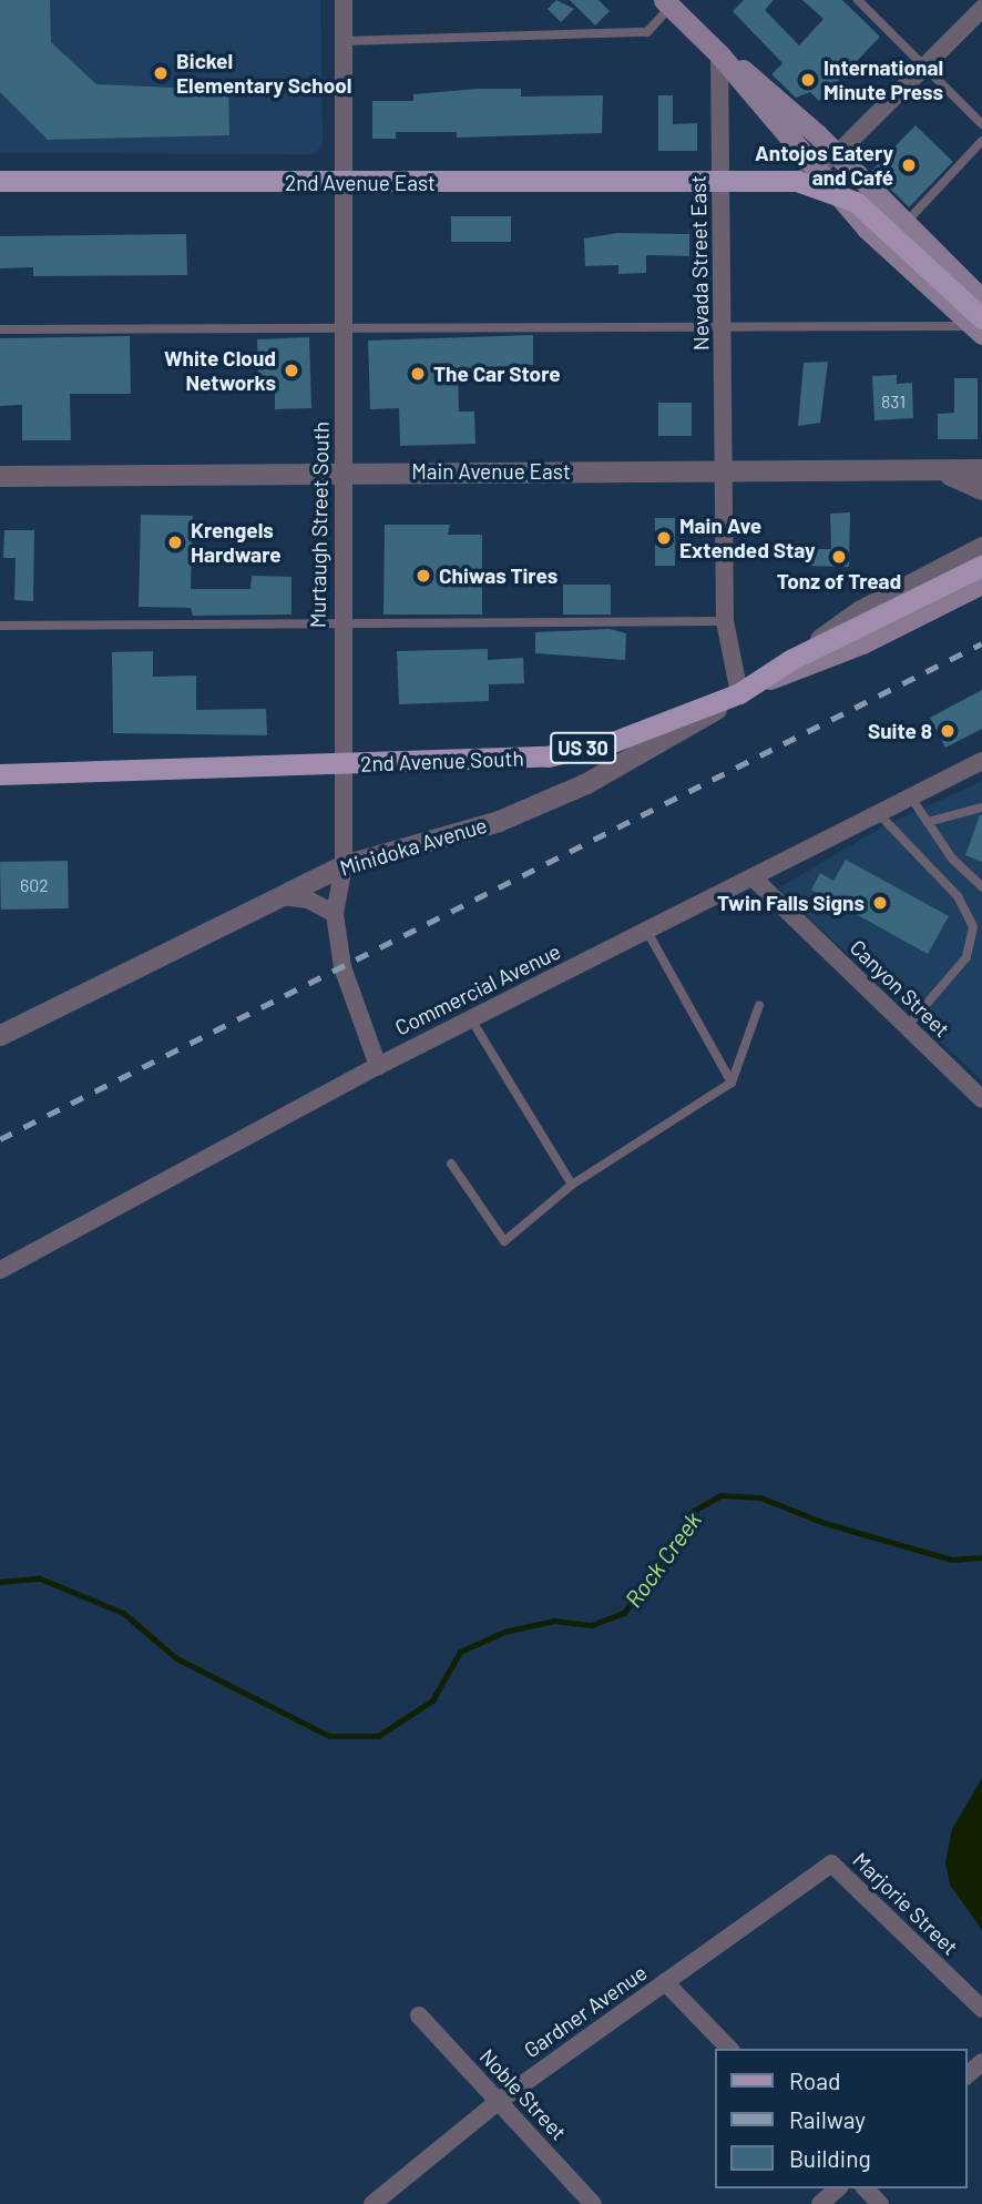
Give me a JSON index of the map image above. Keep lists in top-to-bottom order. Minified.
{"streets":{"main road":["2nd Avenue East","US 30","2nd Avenue South"],"street":["Nevada Street East","Main Avenue East","Murtaugh Street South","Minidoka Avenue","Canyon Street","Commercial Avenue","Marjorie Street","Gardner Avenue","Noble Street"]},"crossings":[["2nd Avenue East","Nevada Street East"],["2nd Avenue East","Murtaugh Street South"],["Nevada Street East","Main Avenue East"],["Nevada Street East","2nd Avenue South"],["Nevada Street East","Minidoka Avenue"],["Main Avenue East","Murtaugh Street South"],["Murtaugh Street South","2nd Avenue South"],["Murtaugh Street South","Minidoka Avenue"],["Murtaugh Street South","Commercial Avenue"],["2nd Avenue South","Minidoka Avenue"],["Canyon Street","Commercial Avenue"],["Marjorie Street","Gardner Avenue"],["Gardner Avenue","Noble Street"]],"water":["Rock Creek"],"places":["Bickel Elementary School","International Minute Press","Antojos Eatery and Café","White Cloud Networks","The Car Store","Main Ave Extended Stay","Krengels Hardware","Tonz of Tread","Chiwas Tires","Suite 8","Twin Falls Signs"],"house_numbers":["831","602"],"legend":["Road","Railway","Building"]}
